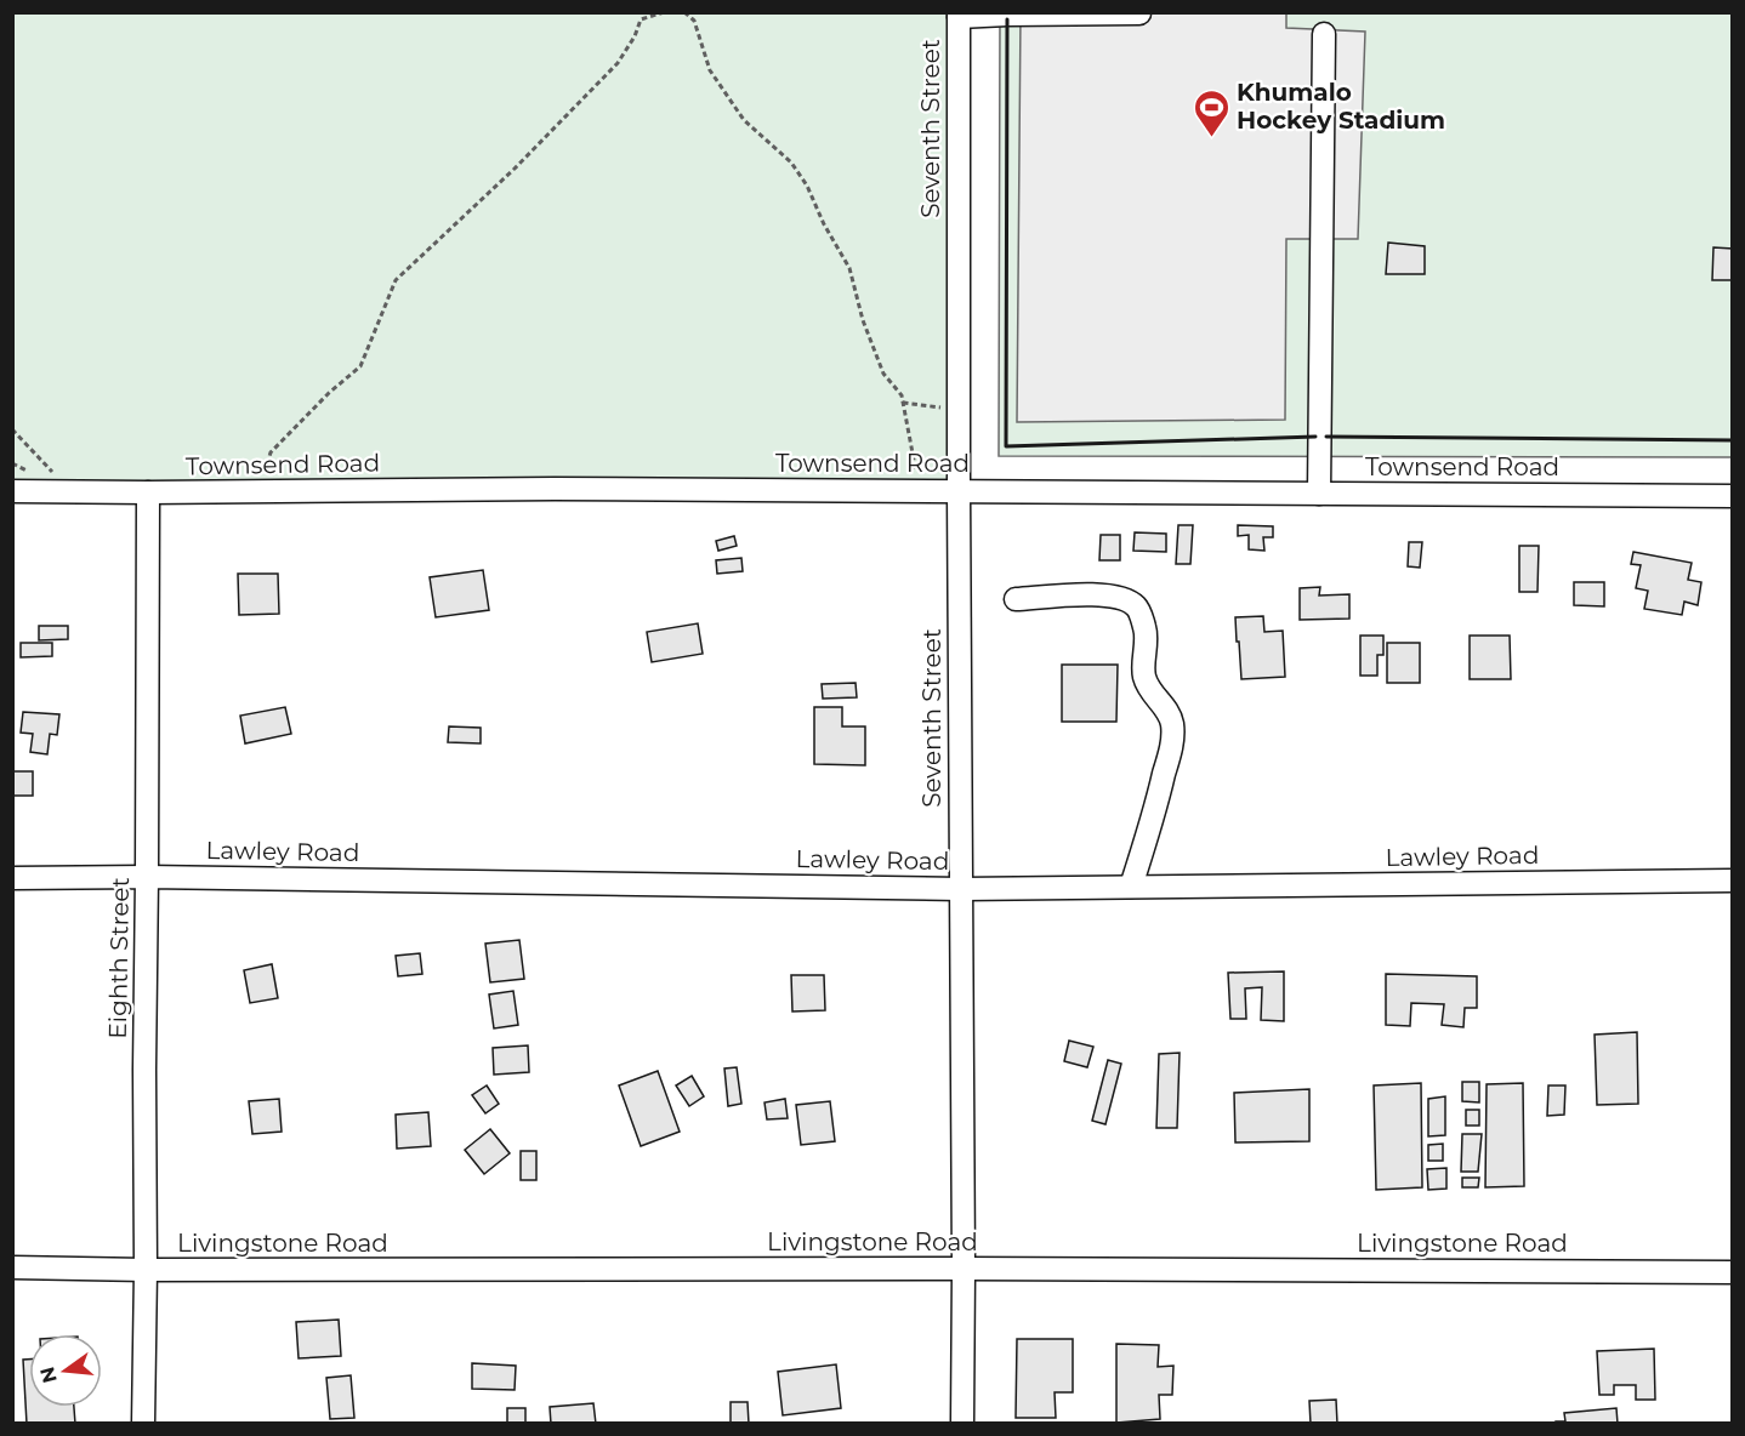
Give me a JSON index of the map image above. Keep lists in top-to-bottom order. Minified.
{"streets":{"street":["Seventh Street","Townsend Road","Lawley Road","Eighth Street","Livingstone Road"]},"crossings":[["Seventh Street","Townsend Road"],["Seventh Street","Lawley Road"],["Seventh Street","Livingstone Road"],["Townsend Road","Eighth Street"],["Lawley Road","Eighth Street"],["Eighth Street","Livingstone Road"]],"places":{"sports":["Khumalo Hockey Stadium"]},"north":"left"}
